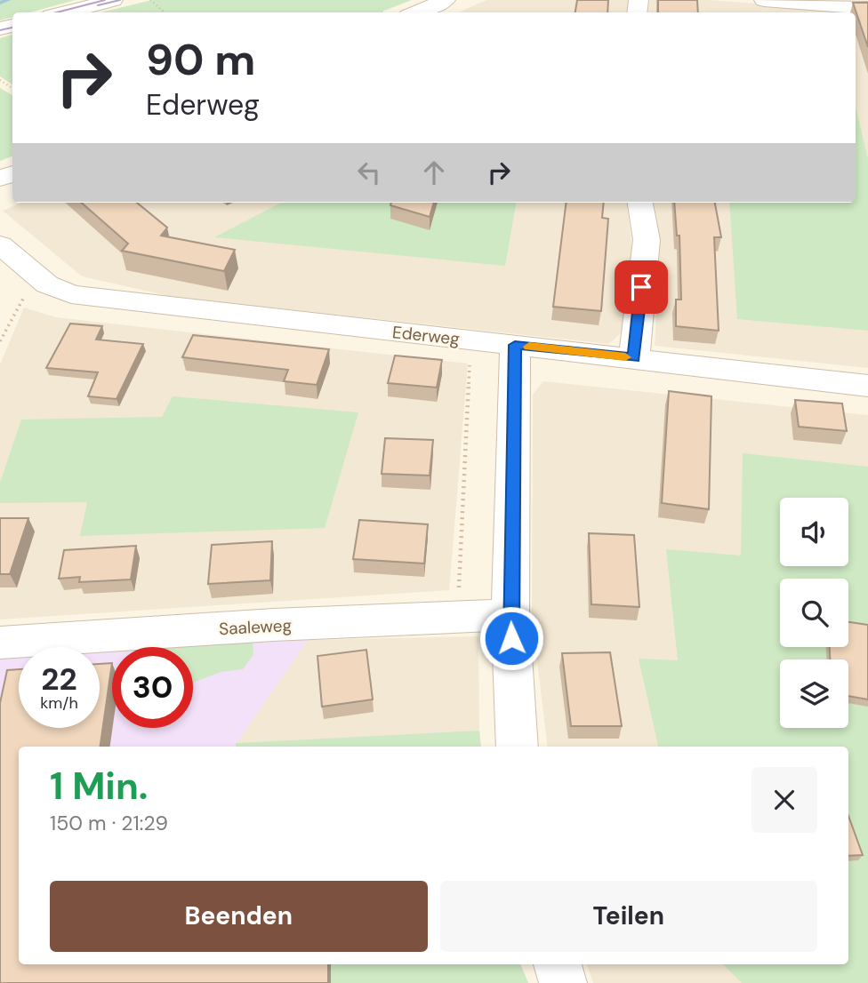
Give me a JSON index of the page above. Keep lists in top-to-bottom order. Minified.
{"streets":{"street":["Ederweg","Saaleweg"]},"page":{"turn":["90 m","Ederweg"],"speed":"22 km/h","limit":"30","heading":["1 Min.","150 m · 21:29"],"buttons":["Beenden","Teilen"]}}
